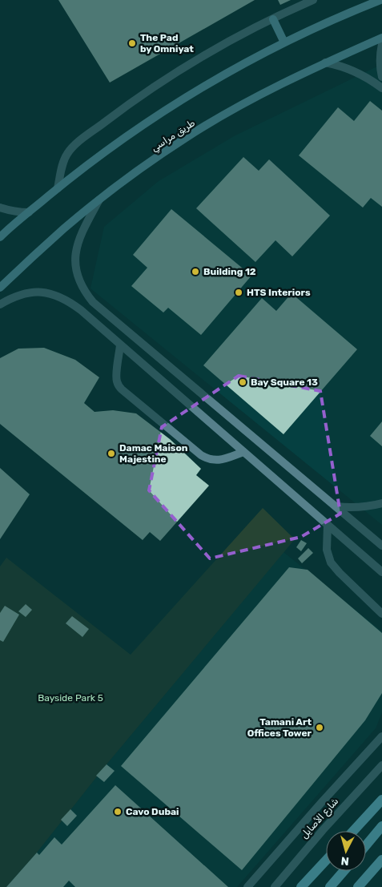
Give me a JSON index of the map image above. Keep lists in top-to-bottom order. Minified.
{"streets":{"main road":["طريق مراسي"],"street":["شارع الأصايل"]},"parks":["Bayside Park 5"],"places":["The Pad by Omniyat","Building 12","HTS Interiors","Bay Square 13","Damac Maison Majestine","Tamani Art Offices Tower","Cavo Dubai"],"north":"bottom"}
